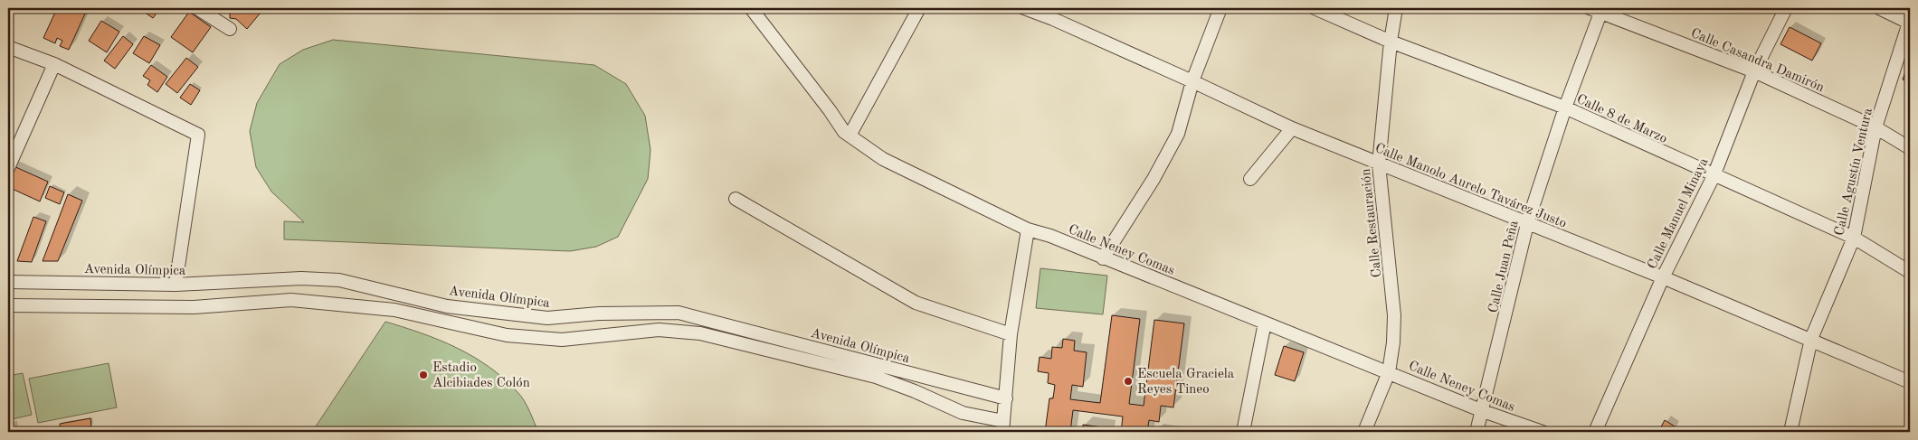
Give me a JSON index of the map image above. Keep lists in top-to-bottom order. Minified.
{"streets":{"street":["Calle Casandra Damirón","Calle 8 de Marzo","Calle Agustín Ventura","Calle Manolo Aurelo Tavárez Justo","Calle Manuel Minaya","Calle Restauración","Calle Neney Comas","Calle Juan Peña","Avenida Olímpica"]},"crossings":[["Calle Casandra Damirón","Calle Agustín Ventura"],["Calle Casandra Damirón","Calle Manuel Minaya"],["Calle Casandra Damirón","Calle Juan Peña"],["Calle 8 de Marzo","Calle Agustín Ventura"],["Calle 8 de Marzo","Calle Manuel Minaya"],["Calle 8 de Marzo","Calle Restauración"],["Calle 8 de Marzo","Calle Juan Peña"],["Calle Agustín Ventura","Calle Manolo Aurelo Tavárez Justo"],["Calle Manolo Aurelo Tavárez Justo","Calle Manuel Minaya"],["Calle Manolo Aurelo Tavárez Justo","Calle Restauración"],["Calle Manolo Aurelo Tavárez Justo","Calle Juan Peña"],["Calle Restauración","Calle Neney Comas"],["Calle Neney Comas","Calle Juan Peña"]],"places":["Estadio Alcibiades Colón","Escuela Graciela Reyes Tineo"]}
